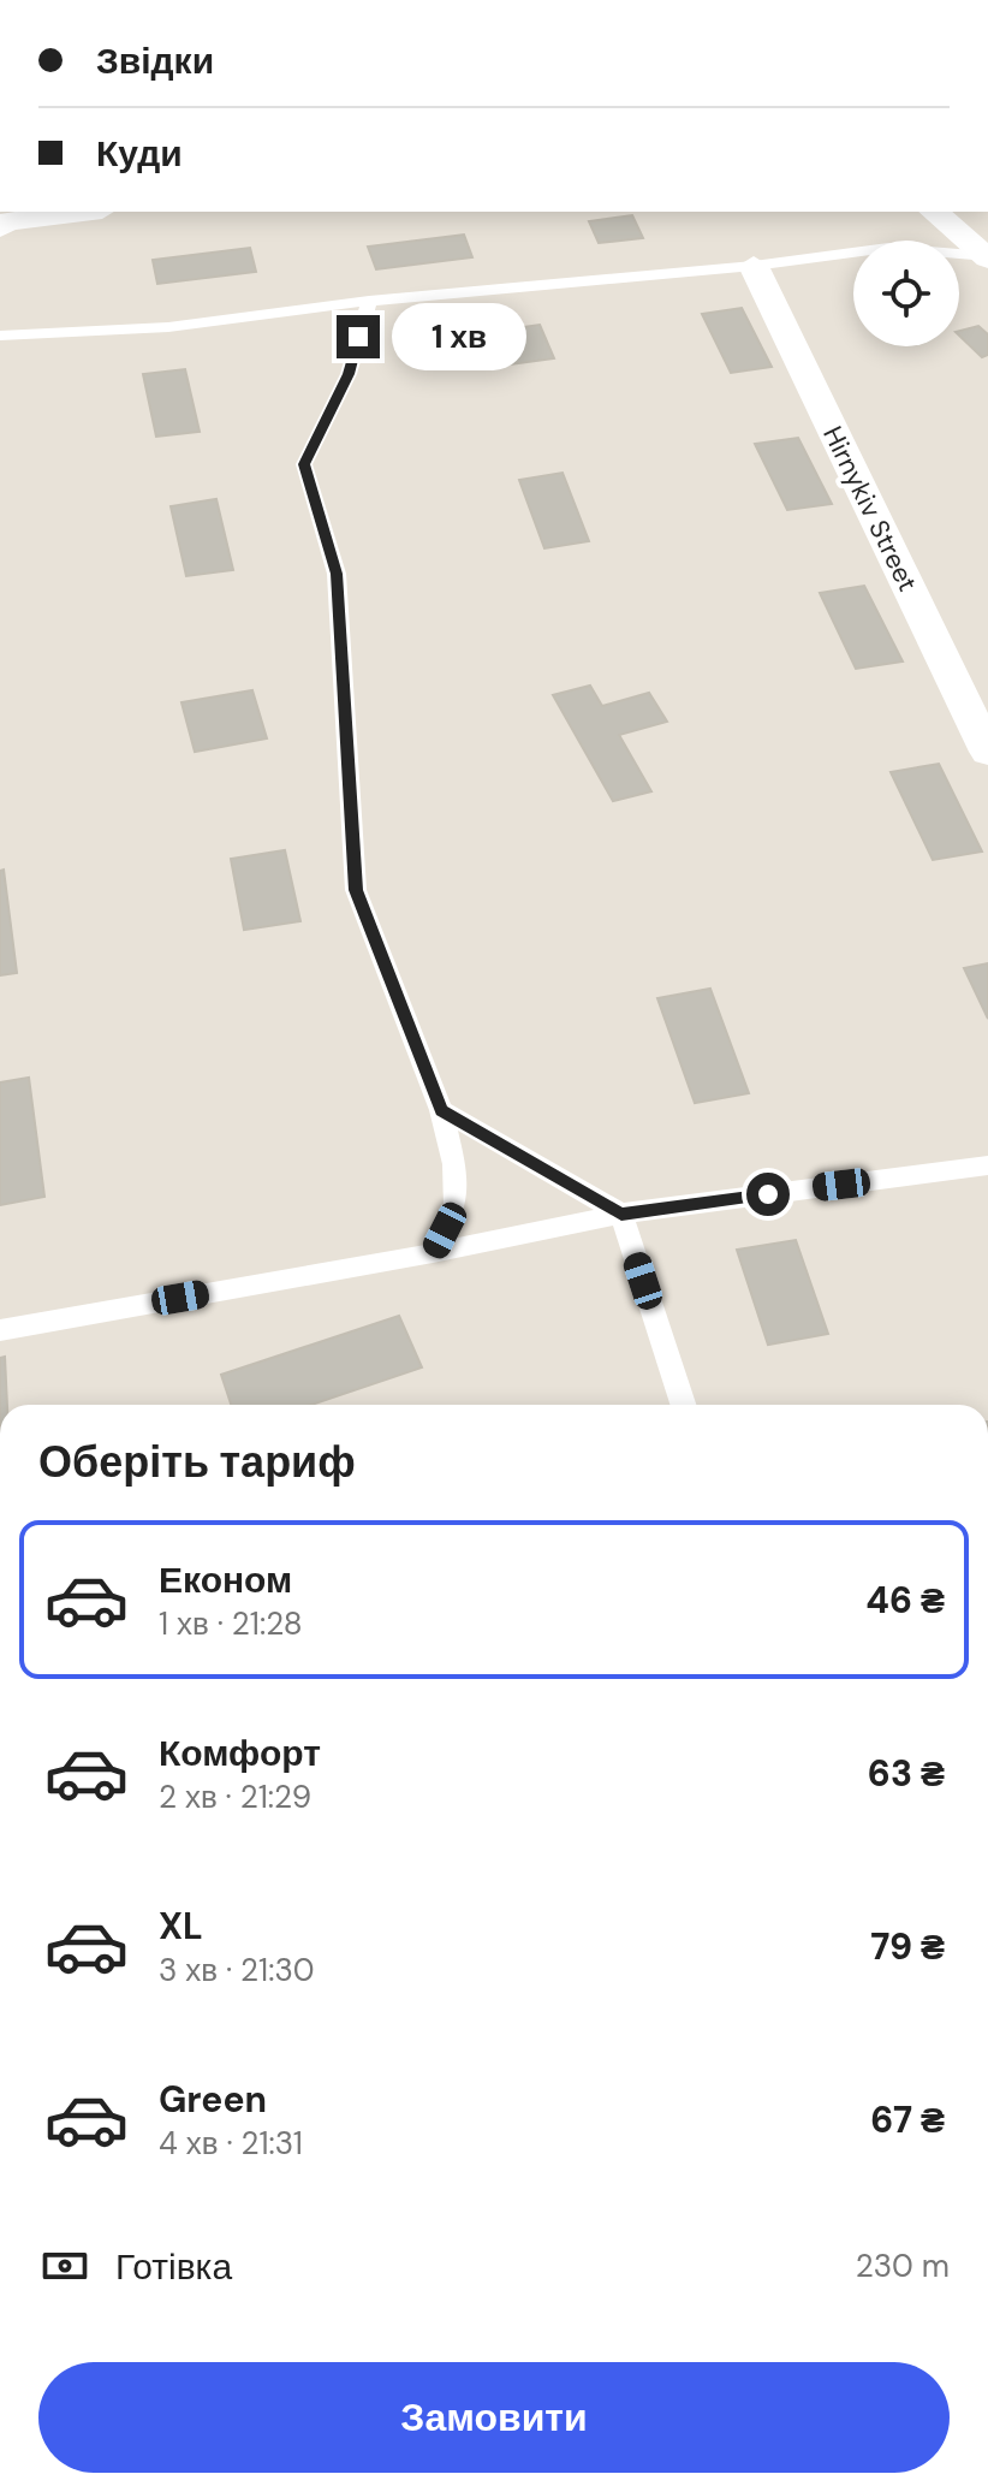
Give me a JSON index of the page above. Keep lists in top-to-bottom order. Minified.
{"streets":{"street":["Hirnykiv Street"]},"page":{"banner":["Звідки","Куди"],"bubble":"1 хв","heading":"Оберіть тариф","list":[{"name":"Економ","note":"1 хв · 21:28","value":"46 ₴"},{"name":"Комфорт","note":"2 хв · 21:29","value":"63 ₴"},{"name":"XL","note":"3 хв · 21:30","value":"79 ₴"},{"name":"Green","note":"4 хв · 21:31","value":"67 ₴"}],"pay":["Готівка","230 m"],"buttons":"Замовити"}}
